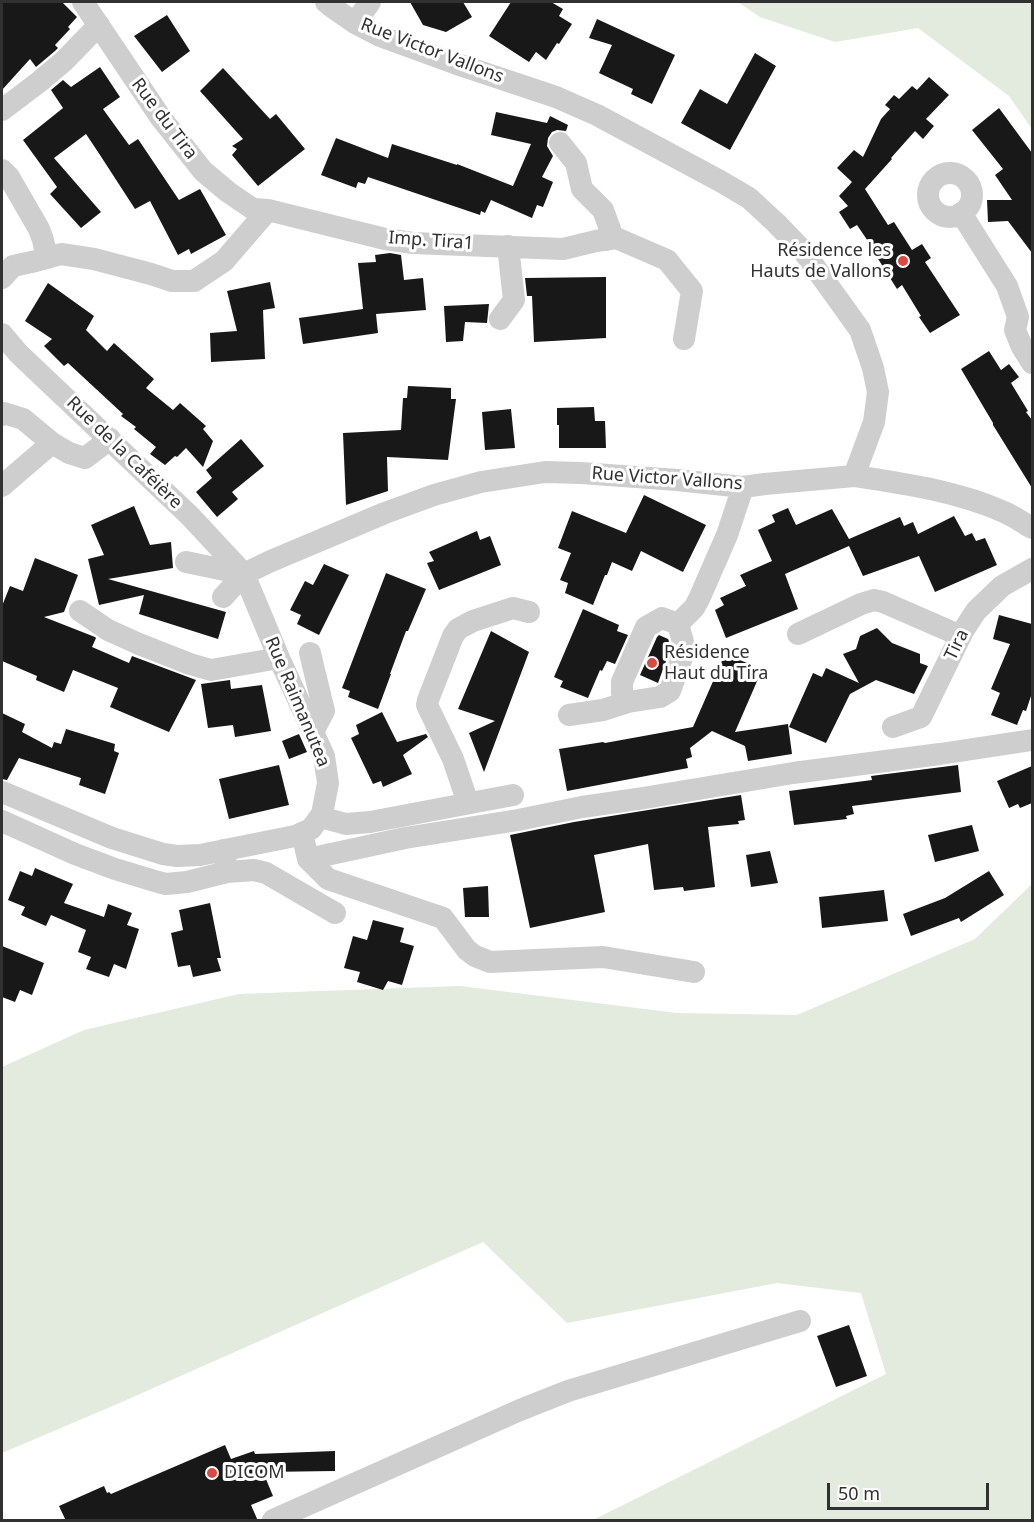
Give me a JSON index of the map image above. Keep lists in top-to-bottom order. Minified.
{"streets":{"street":["Rue Victor Vallons","Rue du Tira","Imp. Tira1","Rue de la Caféière","Tira","Rue Raimanutea"]},"crossings":[["Rue Victor Vallons","Rue de la Caféière"],["Rue Victor Vallons","Rue Raimanutea"],["Rue du Tira","Imp. Tira1"],["Rue de la Caféière","Rue Raimanutea"]],"places":["Résidence les Hauts de Vallons","Résidence Haut du Tira","DICOM"],"scale_bar":"50 m"}
